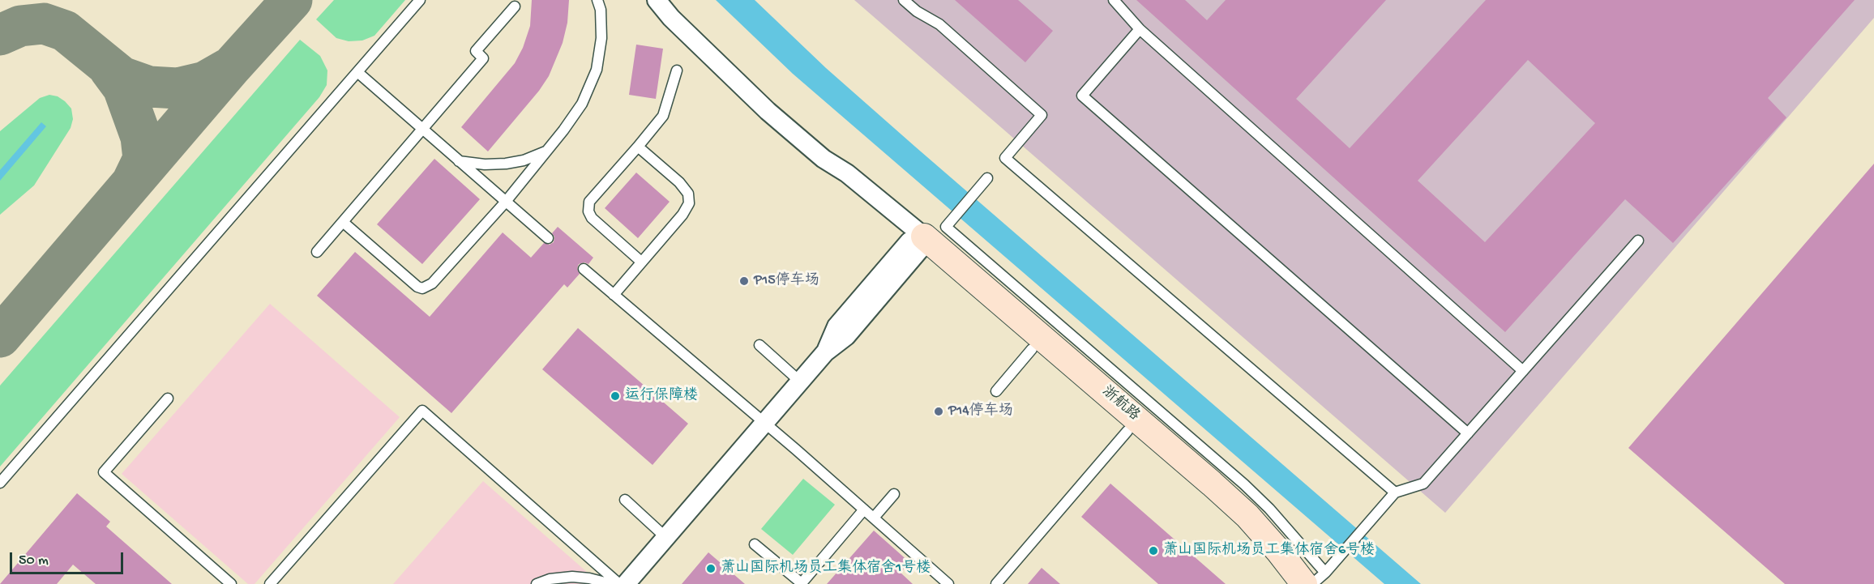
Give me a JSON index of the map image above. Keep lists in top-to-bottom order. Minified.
{"streets":{"street":["浙航路"]},"places":["P15停车场","运行保障楼","P14停车场","萧山国际机场员工集体宿舍6号楼","萧山国际机场员工集体宿舍1号楼"],"scale_bar":"50 m"}
